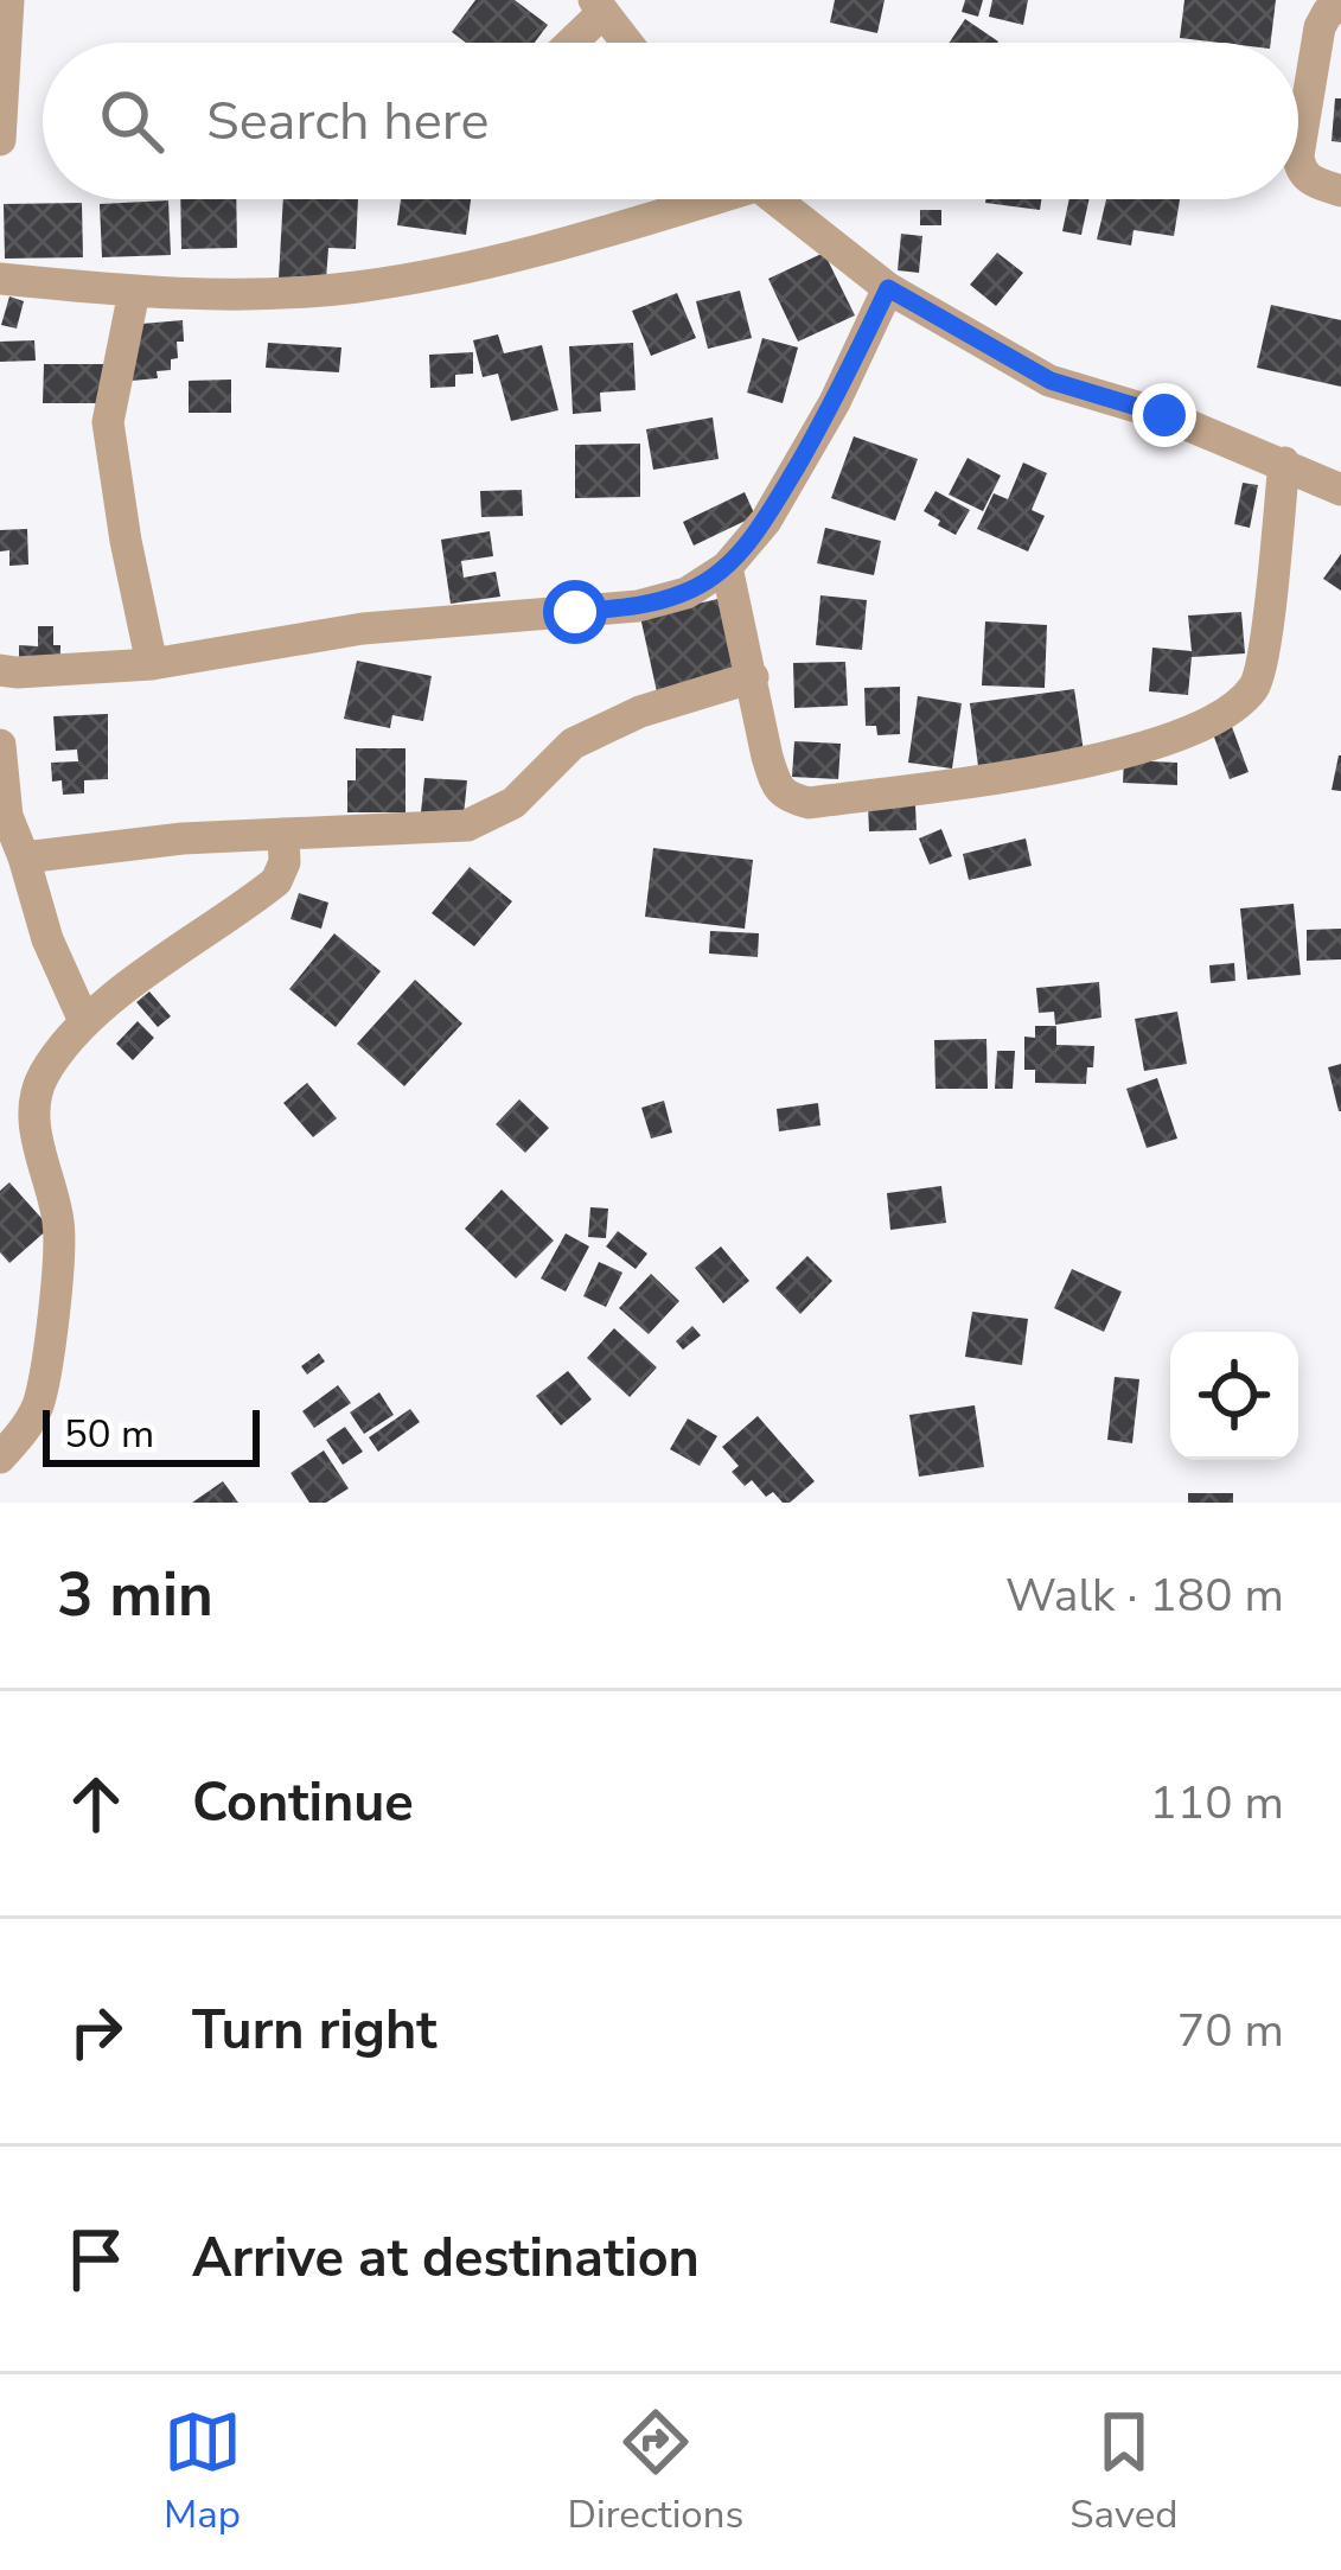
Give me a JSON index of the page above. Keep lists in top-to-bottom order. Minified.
{"scale_bar":"50 m","page":{"search":"Search here","scale":"50 m","heading":["3 min","Walk · 180 m"],"list":[["Continue","110 m"],["Turn right","70 m"],"Arrive at destination"],"nav":["Map","Directions","Saved"]}}
